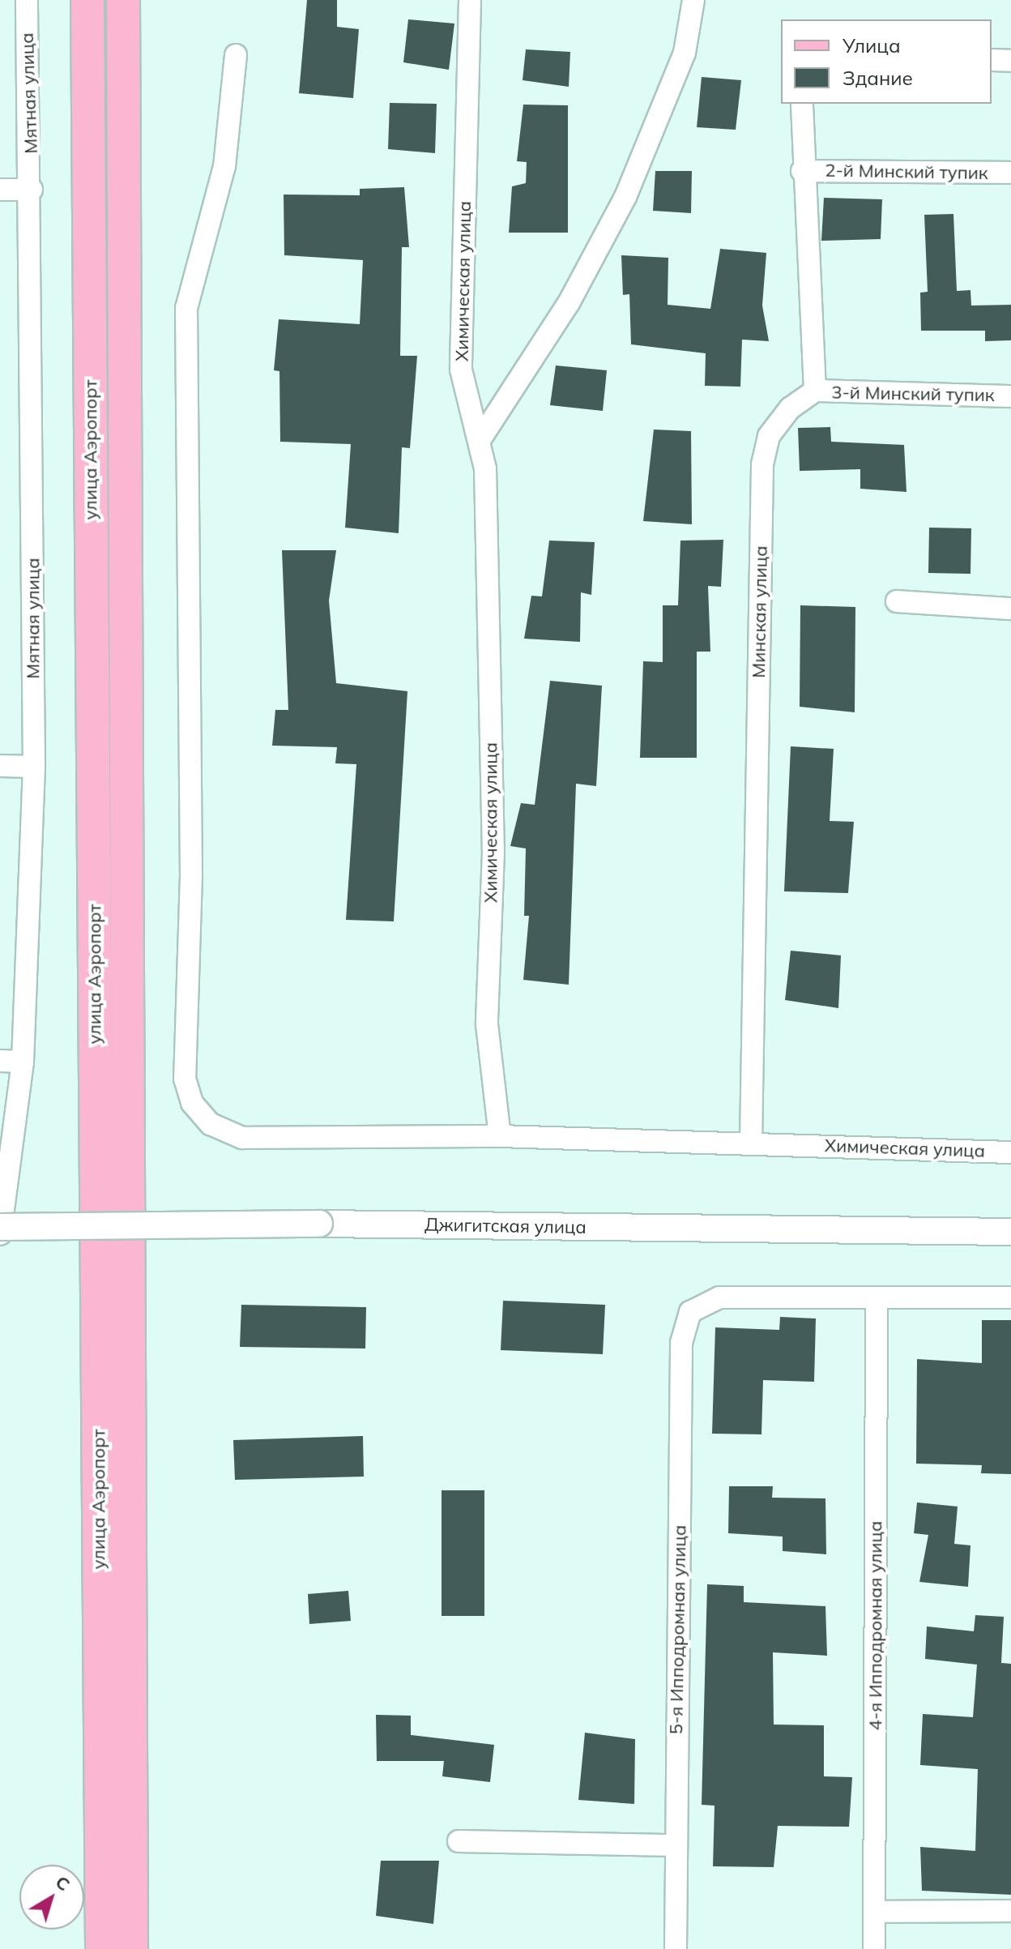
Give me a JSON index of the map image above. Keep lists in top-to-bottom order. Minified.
{"streets":{"main road":["улица Аэропорт"],"street":["Мятная улица","2-й Минский тупик","Химическая улица","3-й Минский тупик","Минская улица","Джигитская улица","4-я Ипподромная улица","5-я Ипподромная улица"]},"crossings":[["Химическая улица","Минская улица"],["3-й Минский тупик","Минская улица"],["4-я Ипподромная улица","5-я Ипподромная улица"]],"legend":["Улица","Здание"],"north":"top right"}
